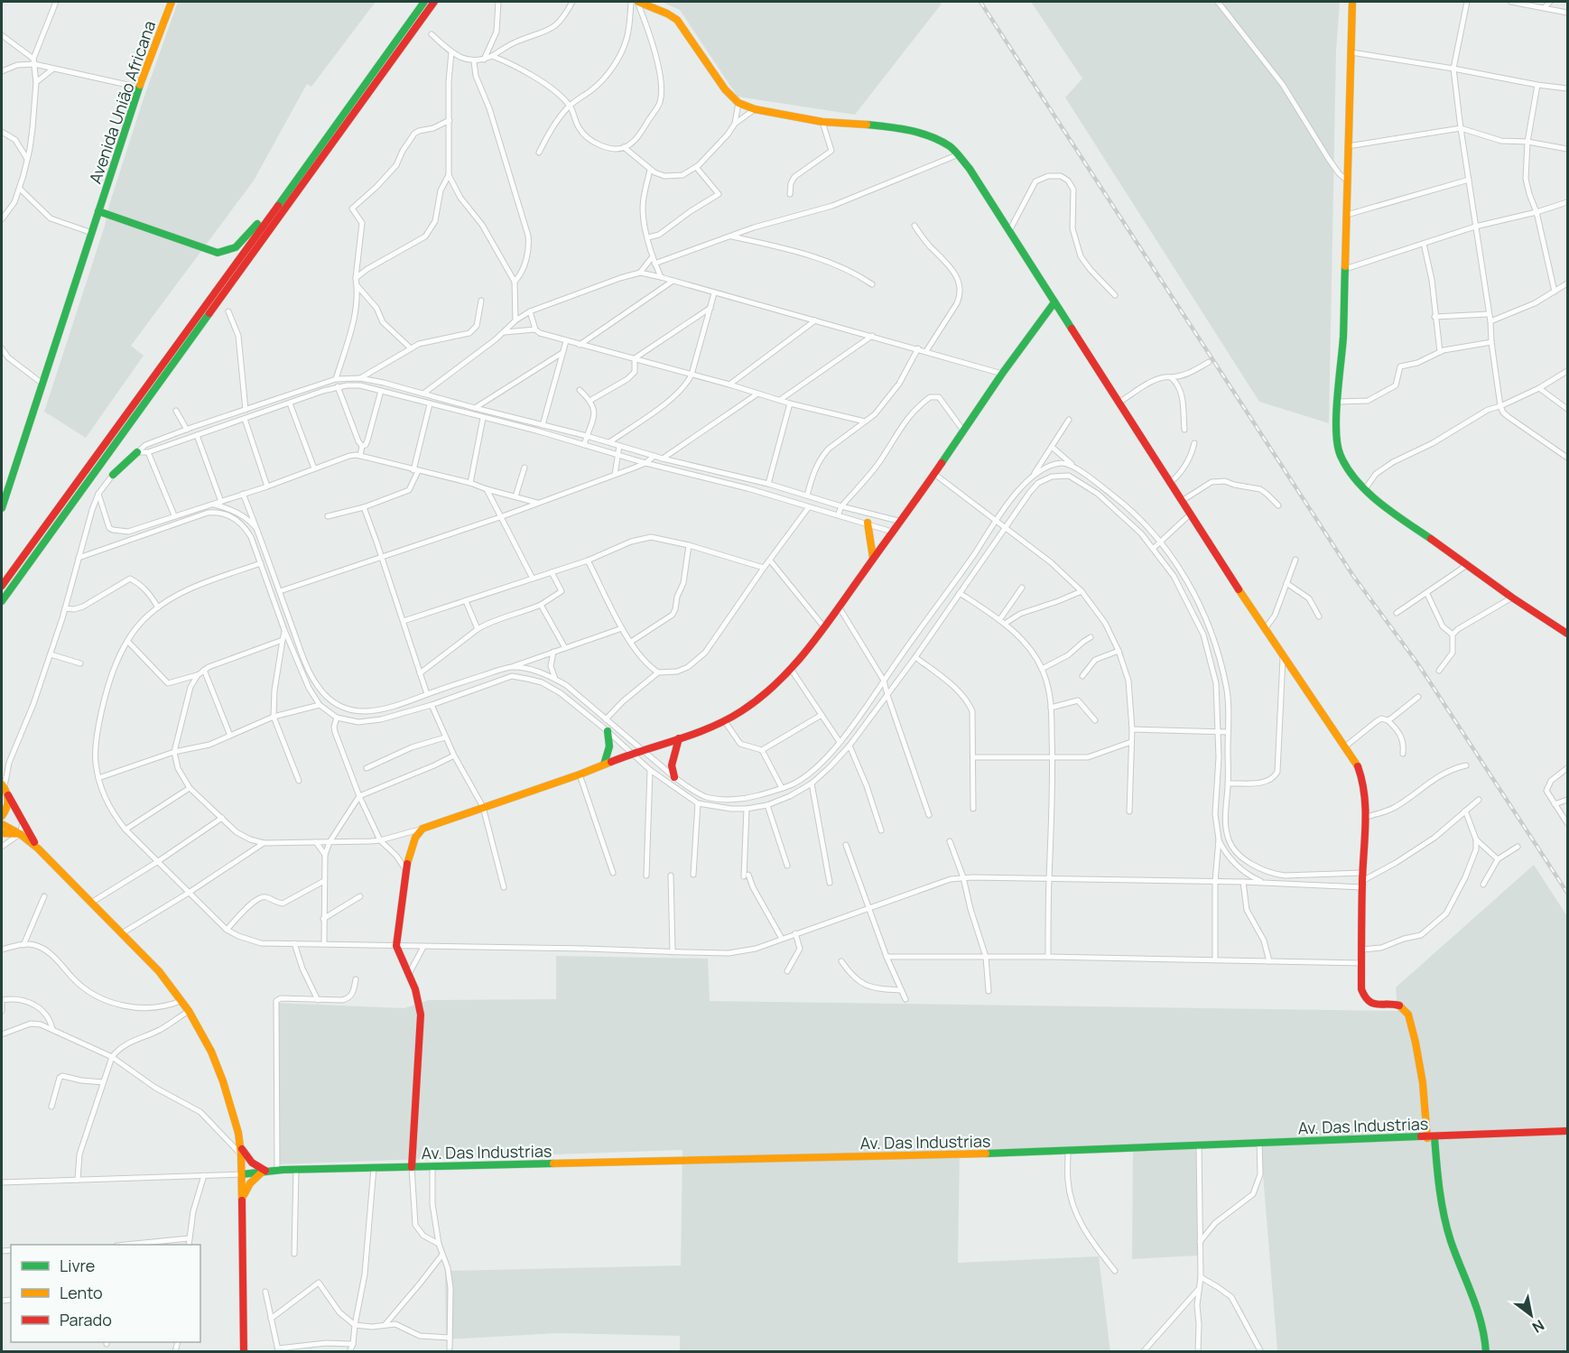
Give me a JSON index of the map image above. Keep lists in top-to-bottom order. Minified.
{"streets":{"main road":["Avenida União Africana","Av. Das Industrias"]},"legend":["Livre","Lento","Parado"],"north":"bottom right"}
